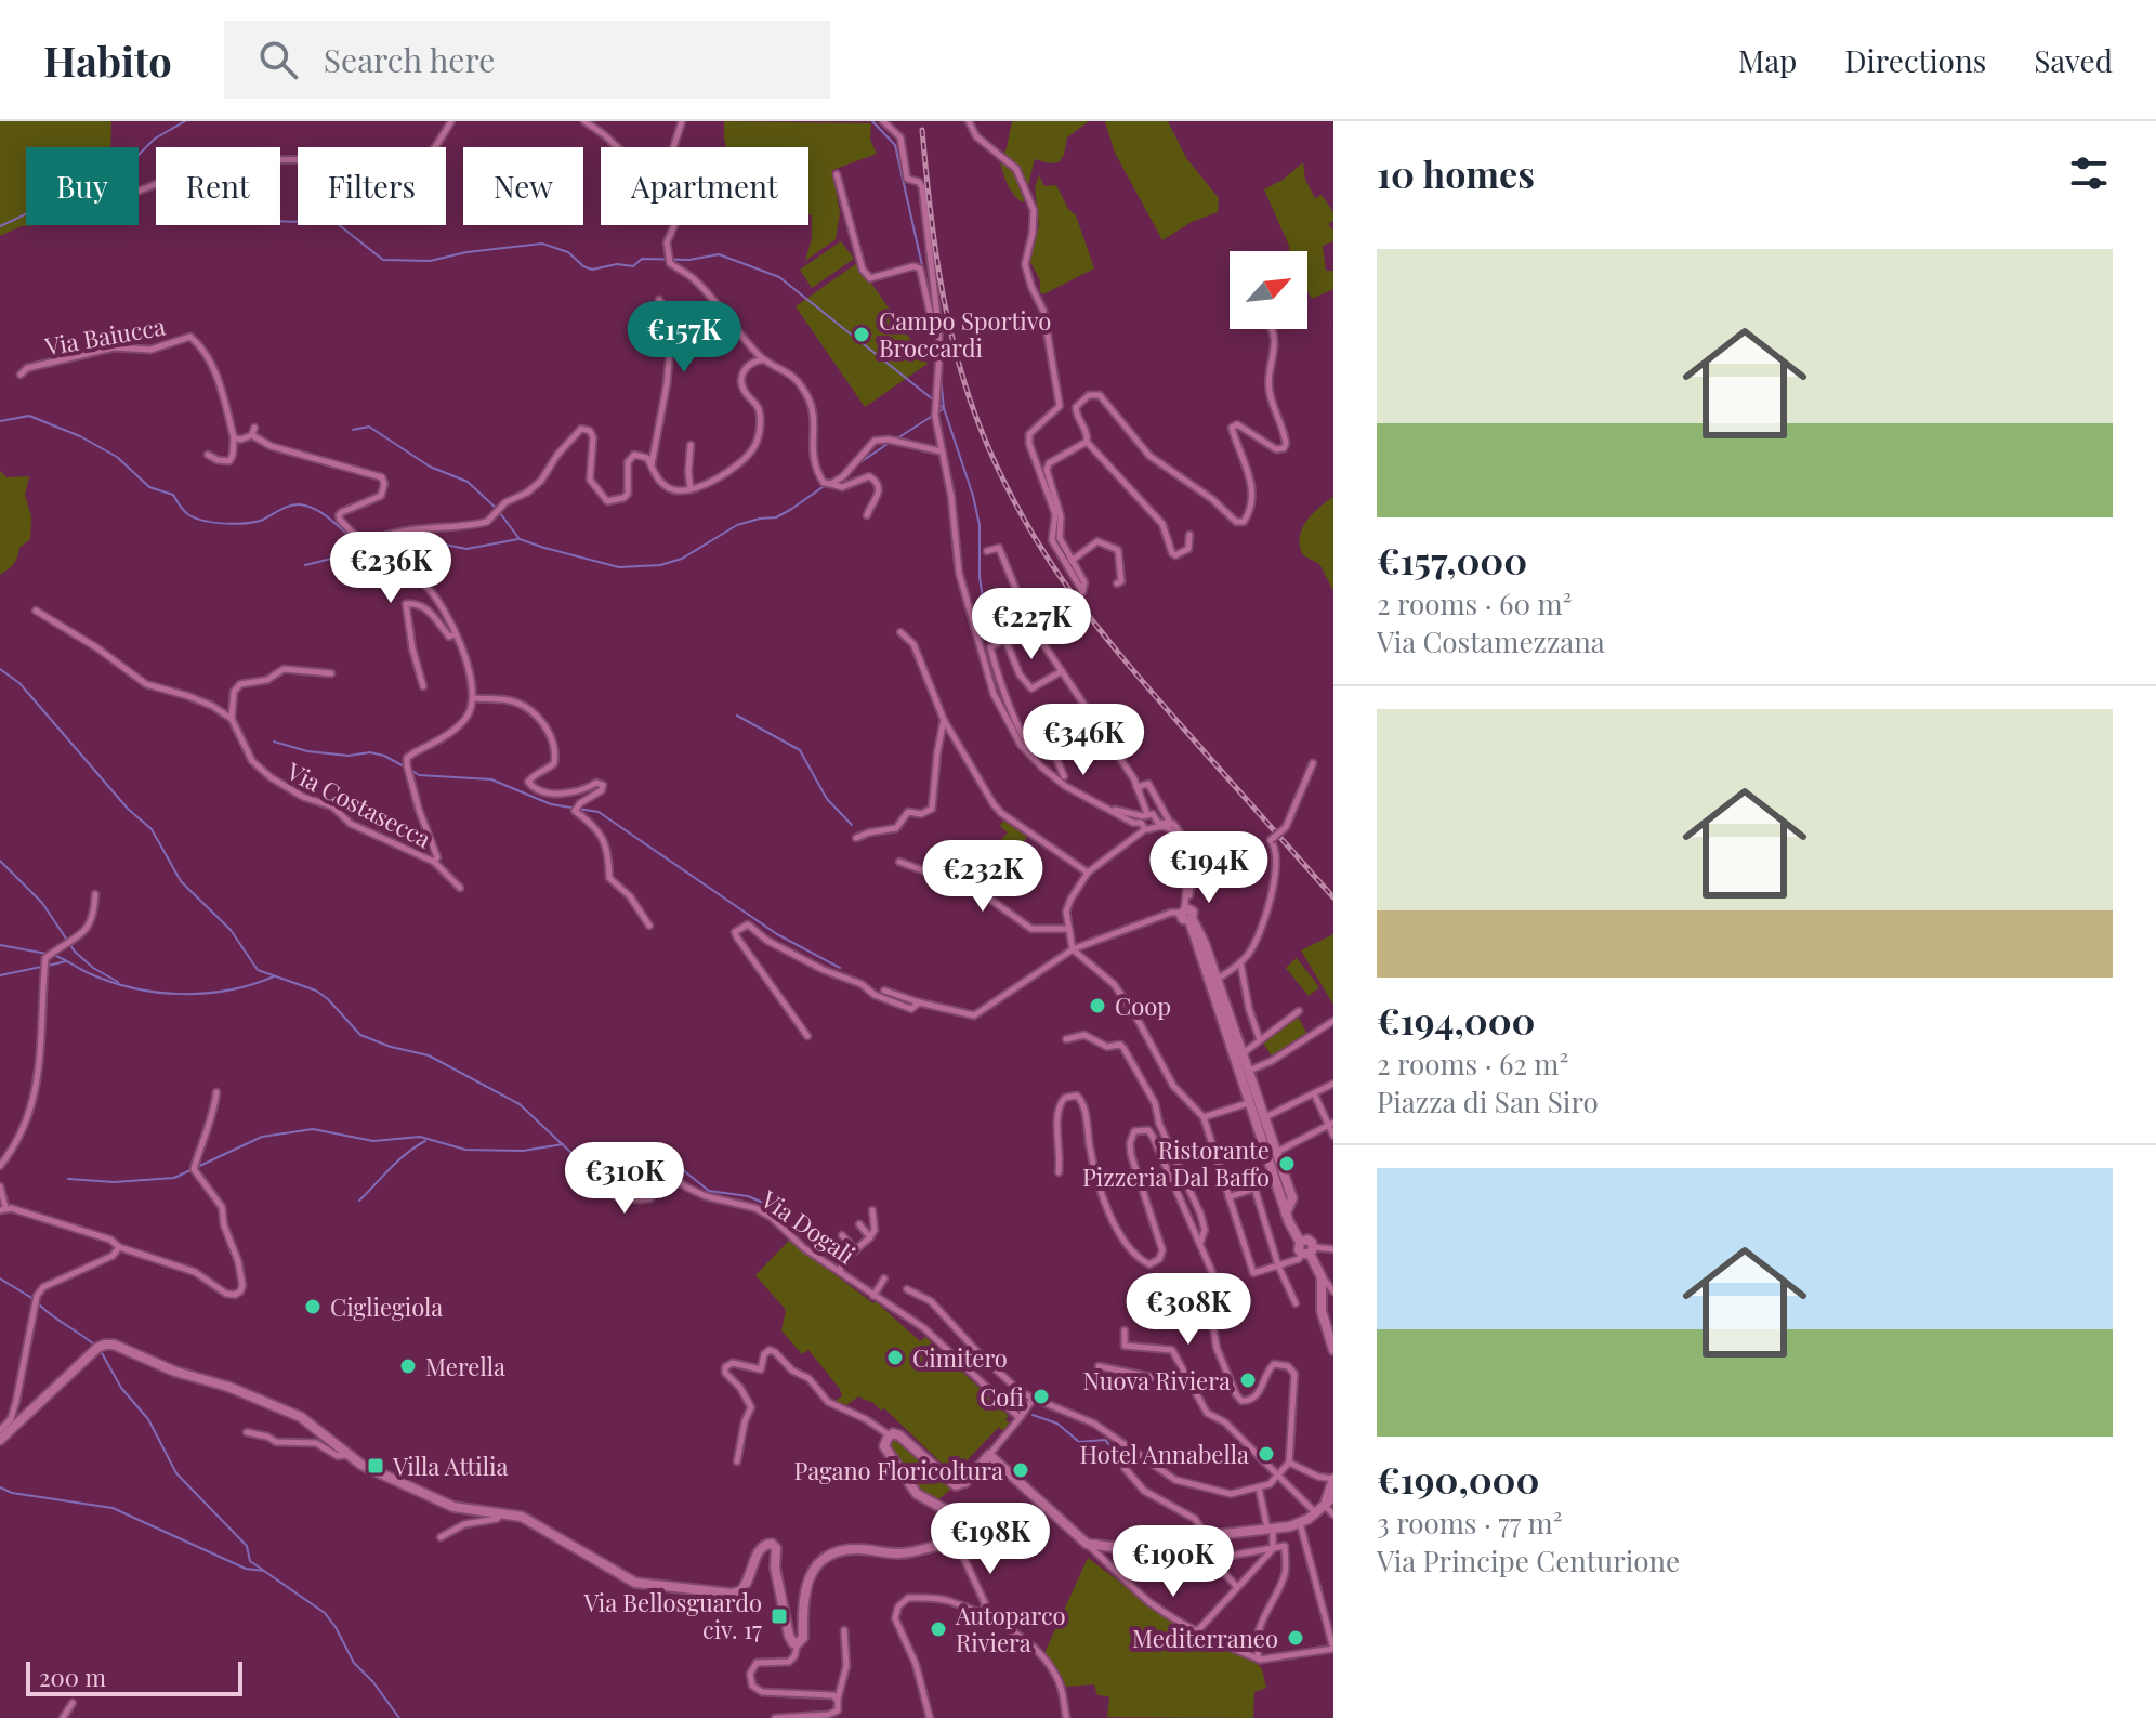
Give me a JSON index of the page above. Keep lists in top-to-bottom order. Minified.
{"streets":{"street":["Via Baiucca","Via Costasecca","Via Dogali"]},"places":{"other":["Campo Sportivo Broccardi","Coop","Ristorante Pizzeria Dal Baffo","Cigliegiola","Cimitero","Merella","Nuova Riviera","Cofi","Hotel Annabella","Pagano Floricoltura","Autoparco Riviera","Mediterraneo"],"transit":["Villa Attilia","Via Bellosguardo civ. 17"]},"scale_bar":"200 m","north":"top right","page":{"header":"Habito","search":"Search here","nav":["Map","Directions","Saved"],"heading":"10 homes","chip":["Buy","Rent","Filters","New","Apartment"],"list":[{"name":"€157,000","note":"2 rooms · 60 m² · Via Costamezzana"},{"name":"€194,000","note":"2 rooms · 62 m² · Piazza di San Siro"},{"name":"€190,000","note":"3 rooms · 77 m² · Via Principe Centurione"}],"price":["€157K","€236K","€227K","€346K","€194K","€232K","€310K","€308K","€198K","€190K"],"scale":"200 m"}}
